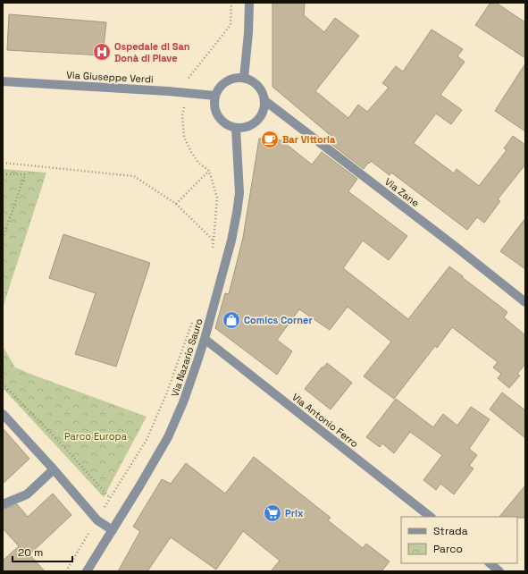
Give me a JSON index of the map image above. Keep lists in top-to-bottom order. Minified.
{"streets":{"street":["Via Giuseppe Verdi","Via Zane","Via Nazario Sauro","Via Antonio Ferro"]},"crossings":[["Via Giuseppe Verdi","Via Zane"],["Via Giuseppe Verdi","Via Nazario Sauro"],["Via Zane","Via Nazario Sauro"],["Via Nazario Sauro","Via Antonio Ferro"]],"parks":["Parco Europa"],"places":{"hospital":["Ospedale di San Donà di Piave"],"cafe":["Bar Vittoria"],"shop":["Comics Corner"],"supermarket":["Prix"]},"legend":["Strada","Parco"],"scale_bar":"20 m"}
